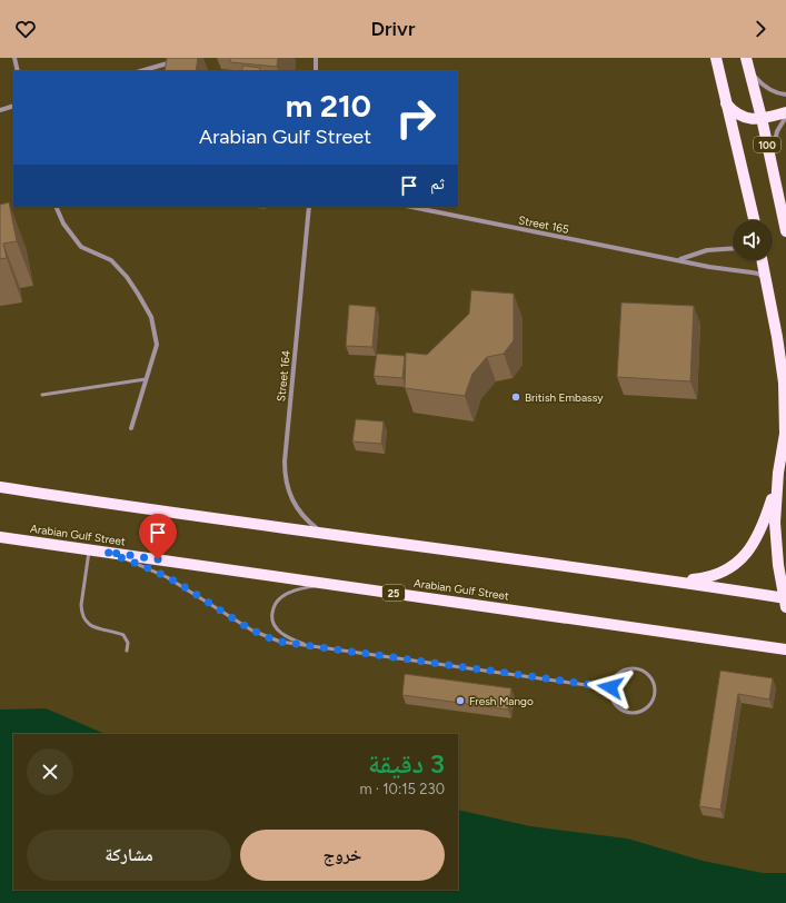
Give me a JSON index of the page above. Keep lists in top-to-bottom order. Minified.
{"streets":{"main road":["100","Arabian Gulf Street","25"],"street":["Street 165","Street 164"]},"places":["British Embassy","Fresh Mango"],"page":{"header":"Drivr","turn":["210 m","Arabian Gulf Street"],"then":"ثم","heading":["3 دقيقة","230 m · 10:15"],"buttons":["خروج","مشاركة"]}}
